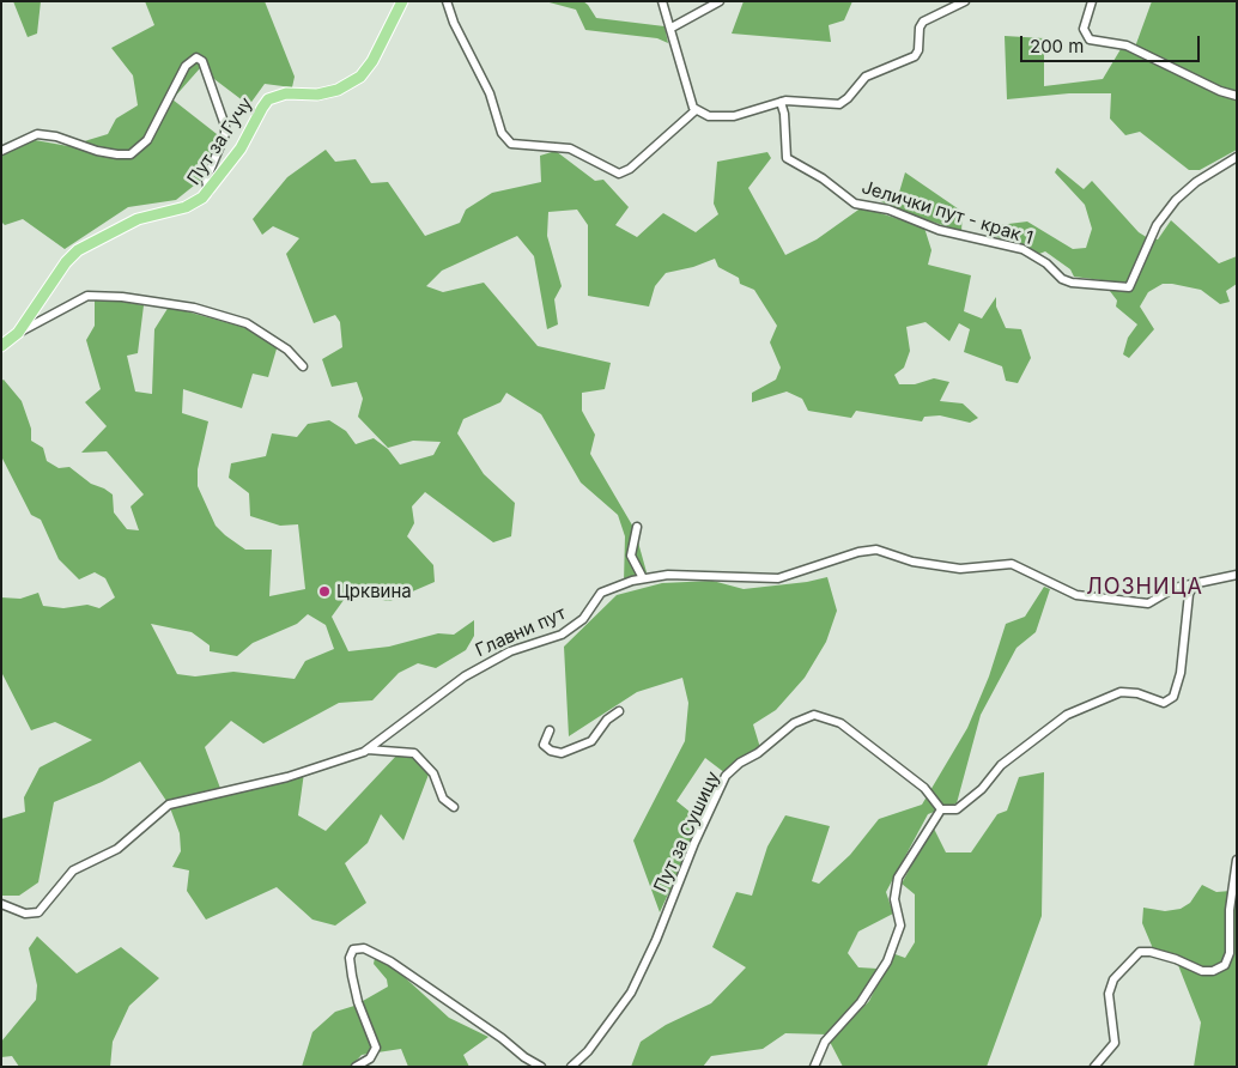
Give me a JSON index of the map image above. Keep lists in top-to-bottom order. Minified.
{"streets":{"main road":["Пут за Гучу"],"street":["Јелички пут - крак 1","Главни пут","Пут за Сушицу"]},"districts":["ЛОЗНИЦА"],"places":["Црквина"],"scale_bar":"200 m"}
